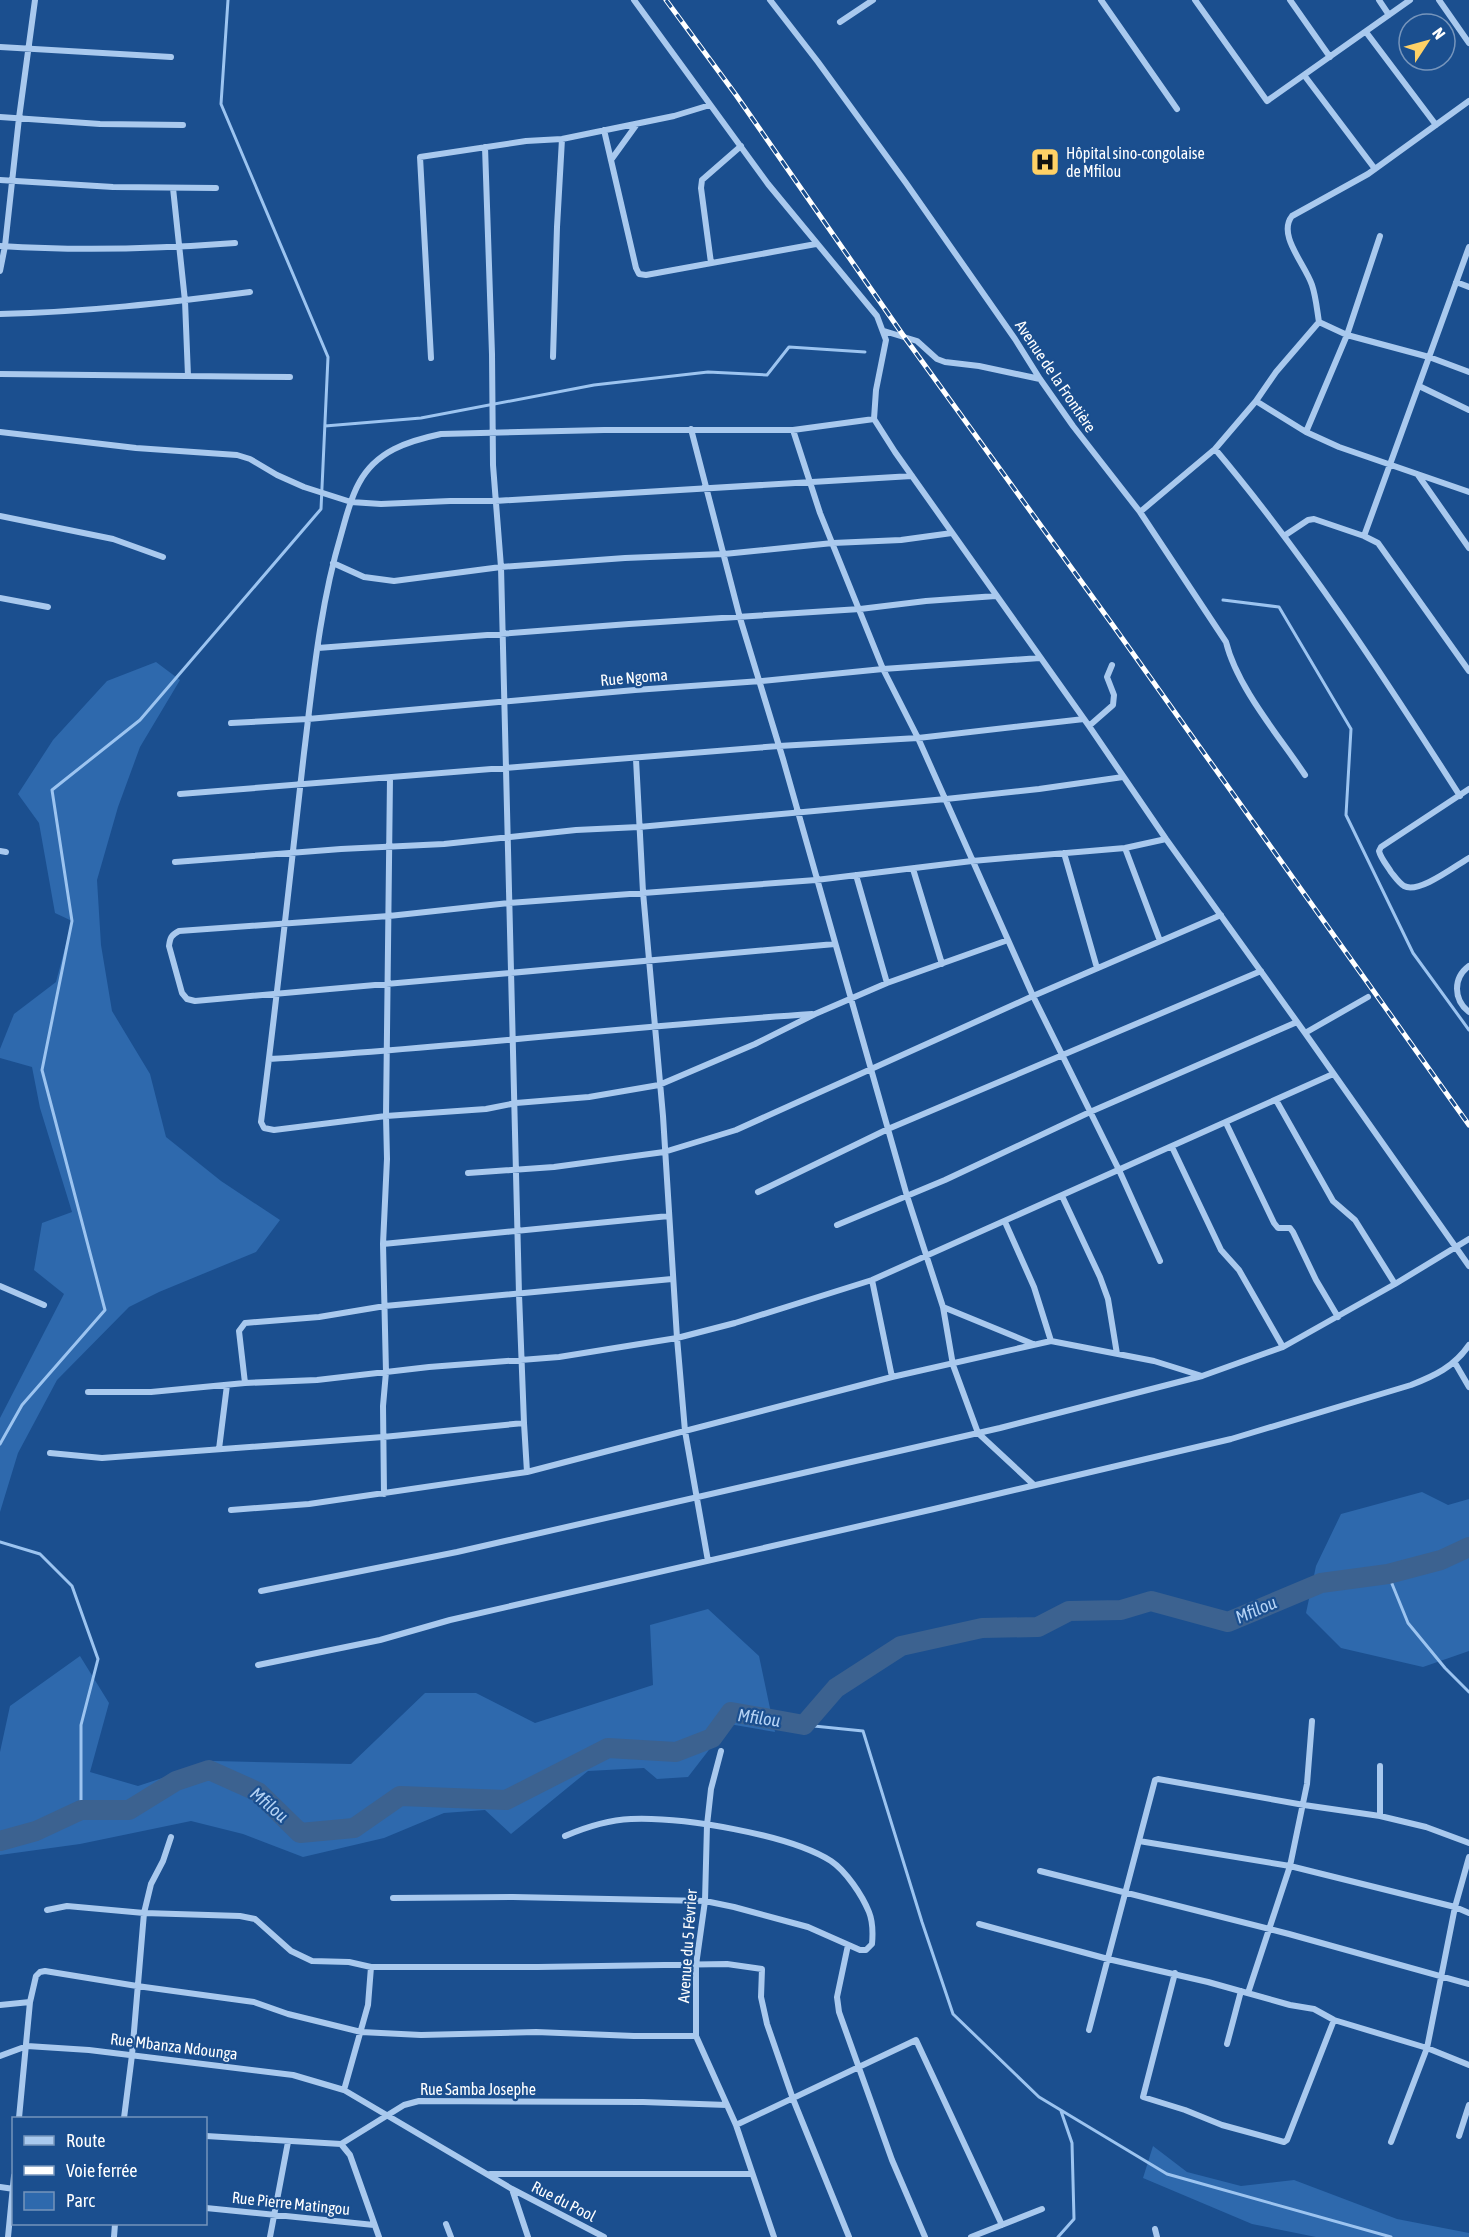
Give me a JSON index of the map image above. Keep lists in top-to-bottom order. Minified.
{"streets":{"street":["Avenue de la Frontière","Rue Ngoma","Avenue du 5 Février","Rue Mbanza Ndounga","Rue Samba Josephe","Rue du Pool","Rue Pierre Matingou"]},"crossings":[["Avenue du 5 Février","Rue Samba Josephe"],["Rue Mbanza Ndounga","Rue Samba Josephe"],["Rue Mbanza Ndounga","Rue du Pool"],["Rue Samba Josephe","Rue du Pool"]],"water":["Mfilou"],"places":{"hospital":["Hôpital sino-congolaise de Mfilou"]},"legend":["Route","Voie ferrée","Parc"],"north":"top right"}
